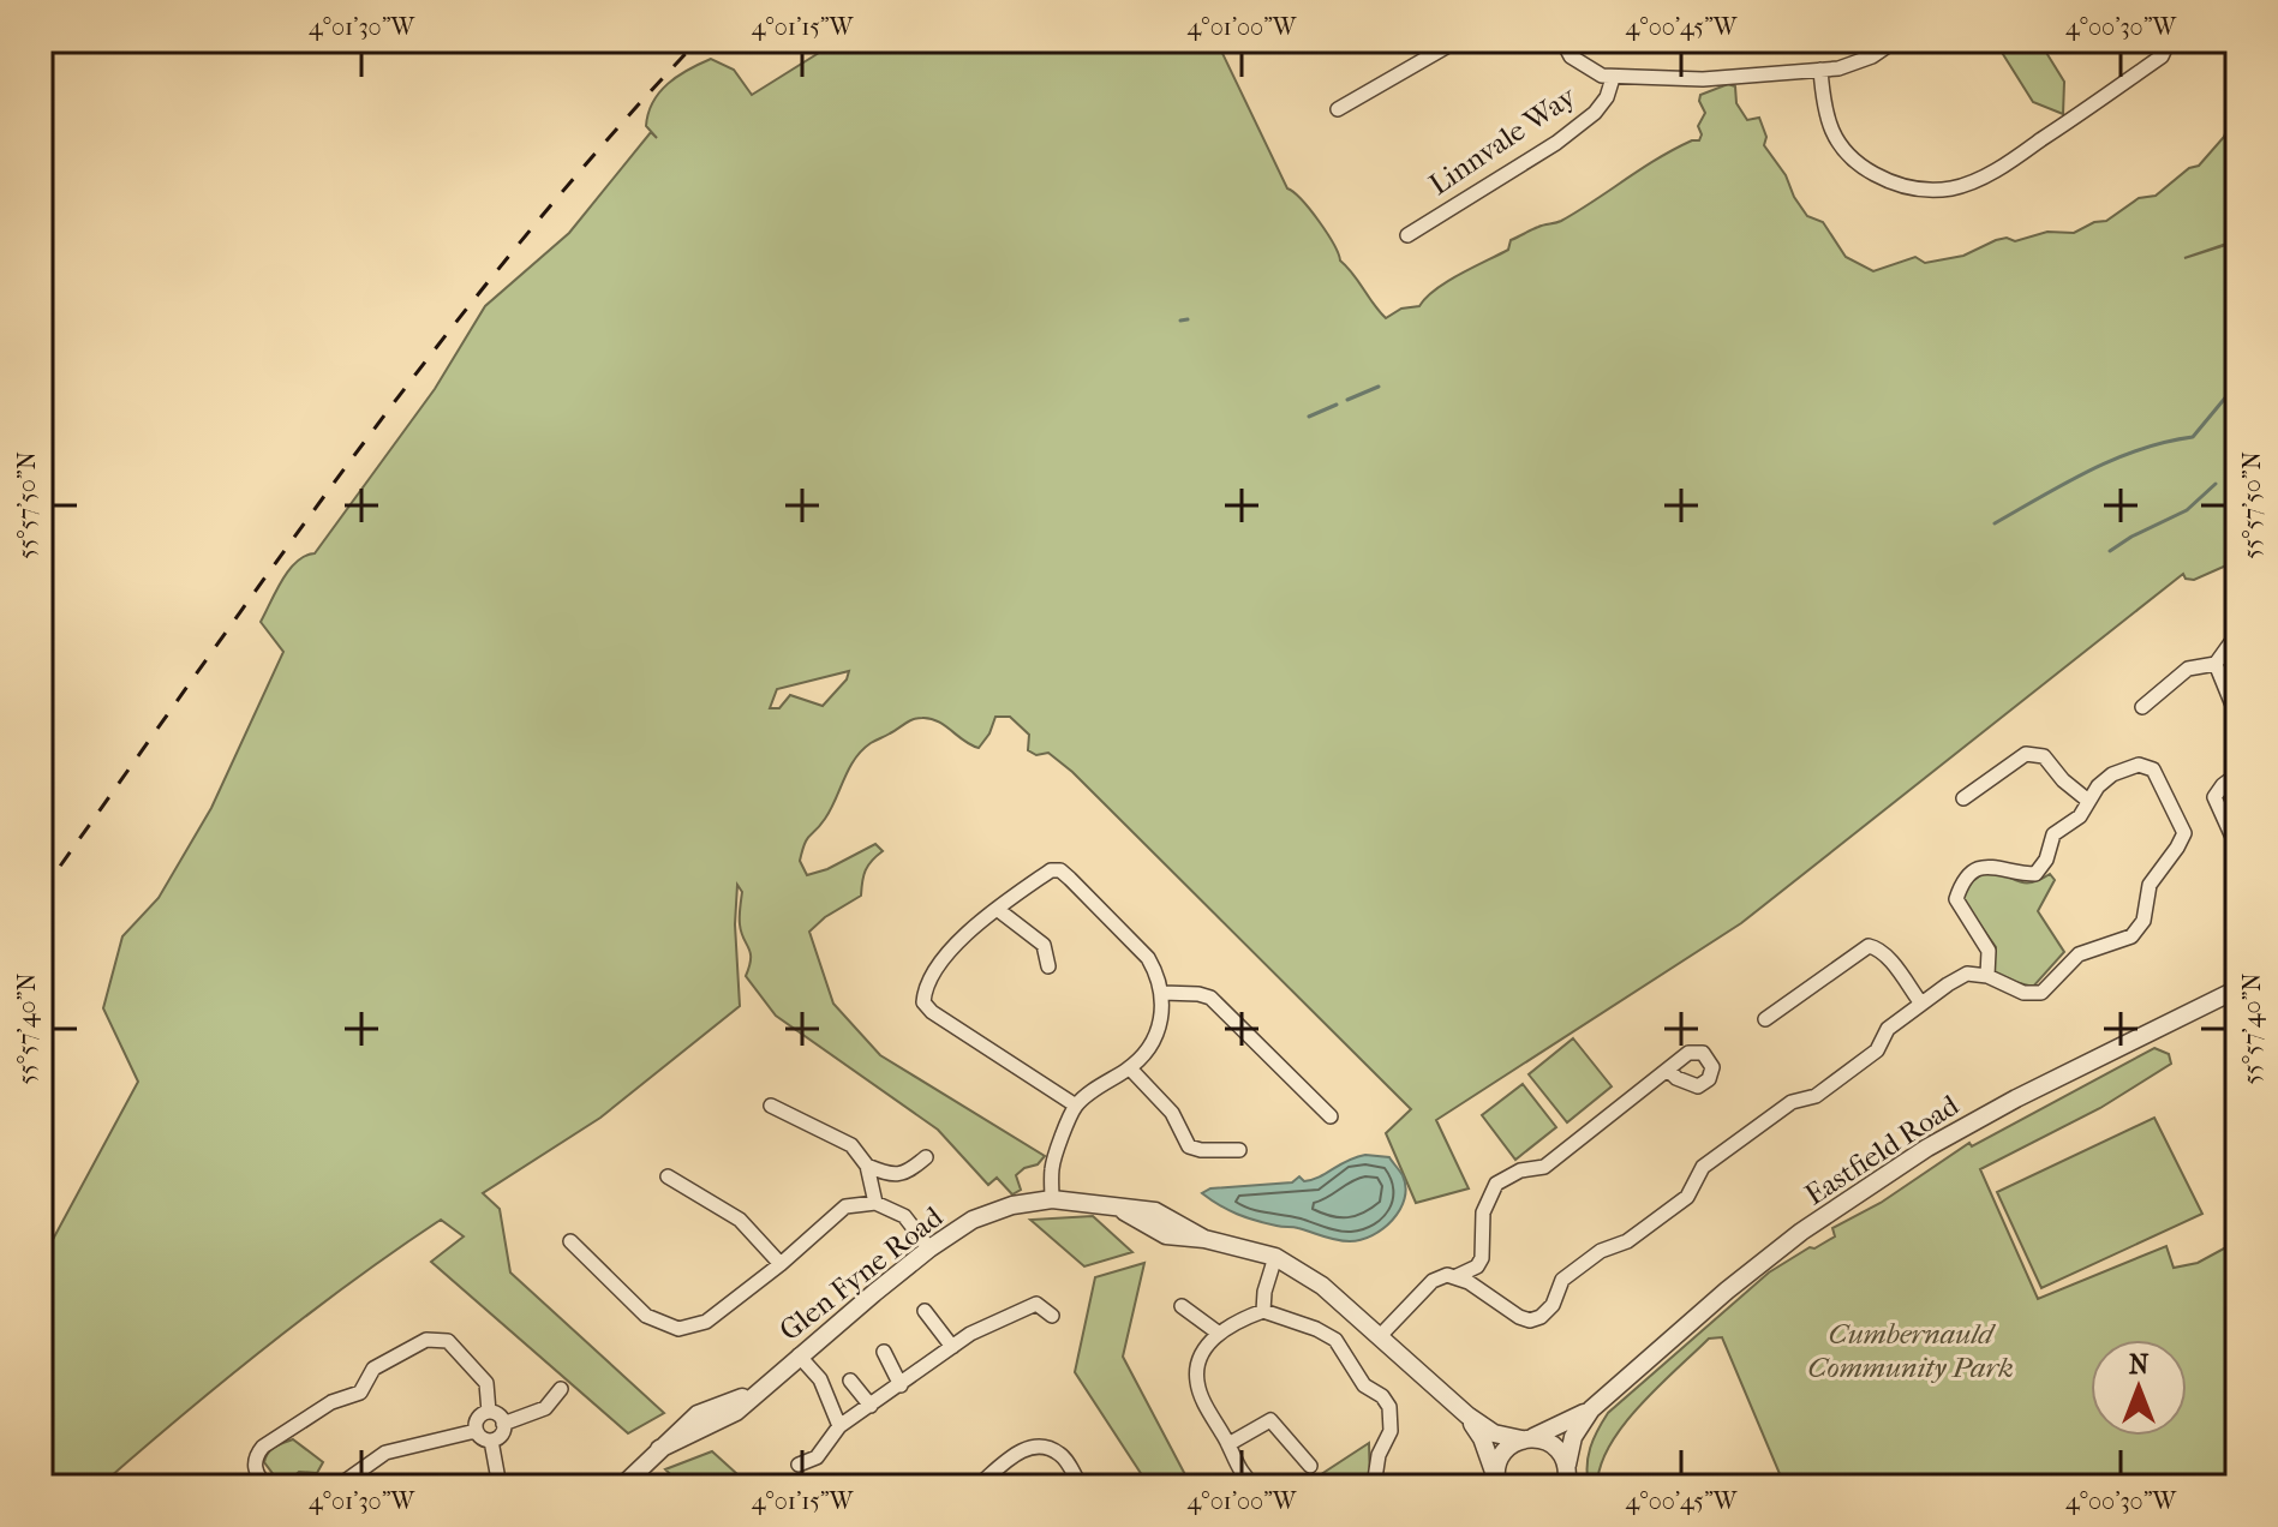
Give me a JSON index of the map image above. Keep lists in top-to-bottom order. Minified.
{"streets":{"street":["Linnvale Way","Eastfield Road","Glen Fyne Road"]},"crossings":[["Eastfield Road","Glen Fyne Road"]],"parks":["Cumbernauld Community Park"],"north":"top","coordinates":["4°01'30\"W","4°01'15\"W","4°01'00\"W","4°00'45\"W","4°00'30\"W","55°57'50\"N","55°57'40\"N"]}
